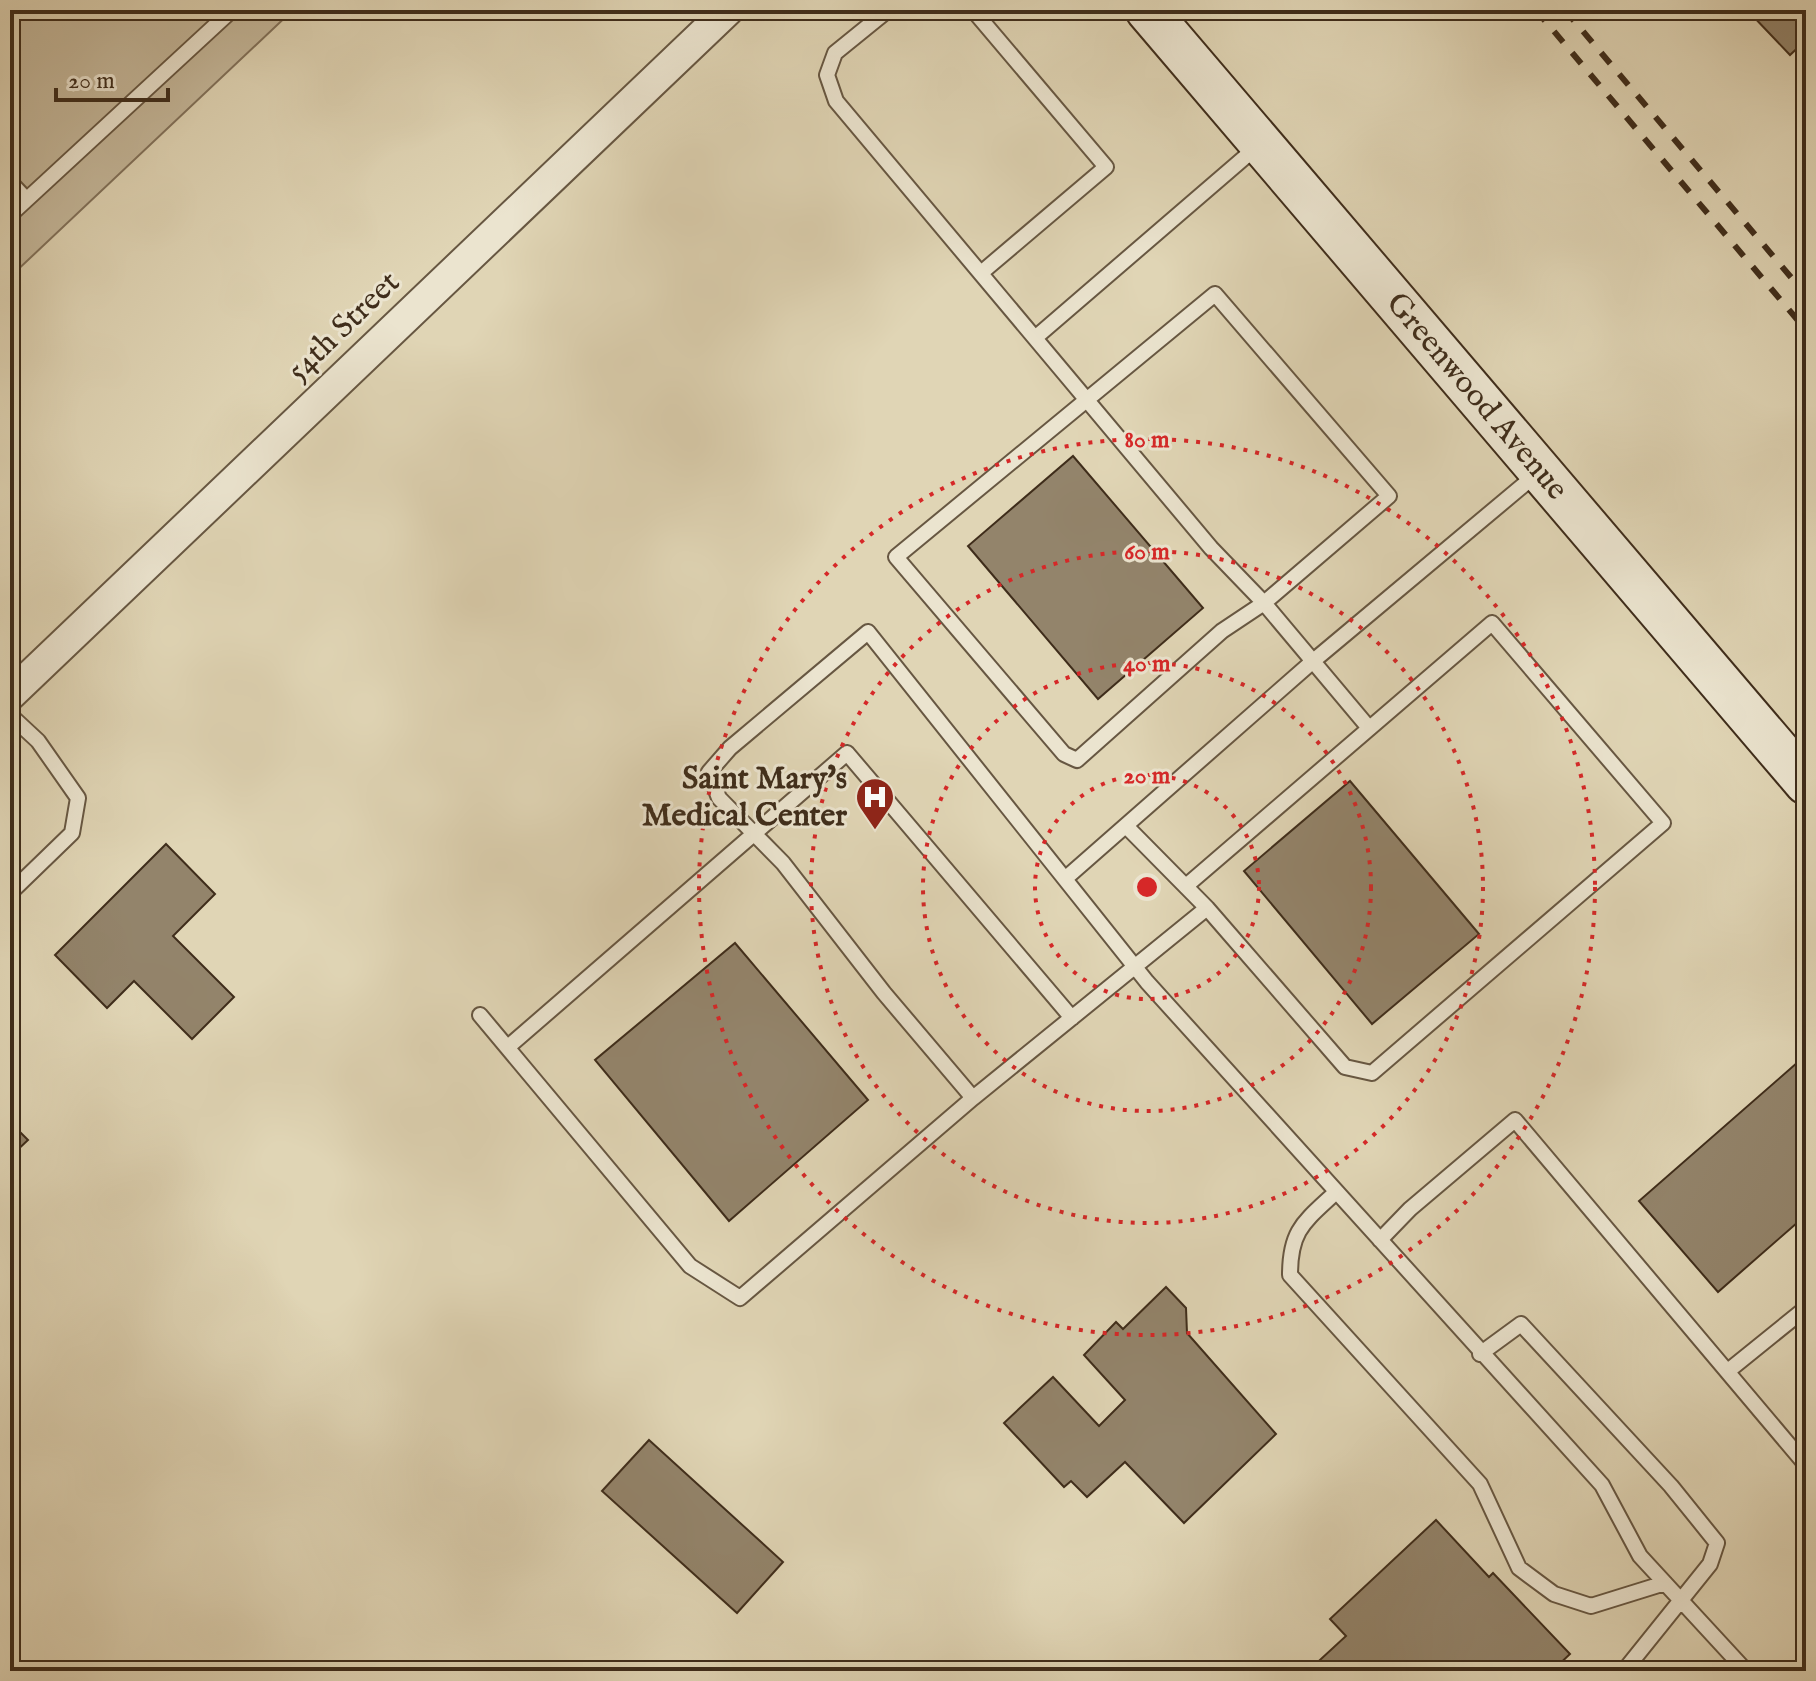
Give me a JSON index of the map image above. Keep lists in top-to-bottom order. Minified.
{"streets":{"main road":["Greenwood Avenue"],"street":["54th Street"]},"places":{"hospital":["Saint Mary's Medical Center"]},"scale_bar":"20 m","rings":["80 m","60 m","40 m","20 m"]}
